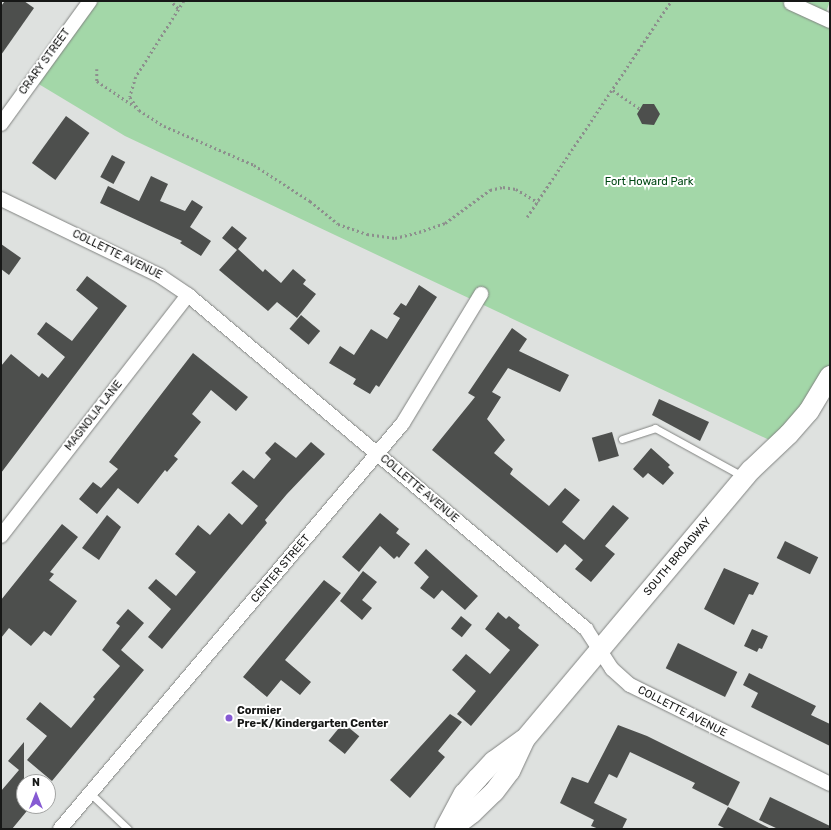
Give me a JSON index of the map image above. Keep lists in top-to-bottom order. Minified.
{"streets":{"street":["CRARY STREET","COLLETTE AVENUE","MAGNOLIA LANE","SOUTH BROADWAY","CENTER STREET"]},"crossings":[["COLLETTE AVENUE","MAGNOLIA LANE"],["COLLETTE AVENUE","SOUTH BROADWAY"],["COLLETTE AVENUE","CENTER STREET"]],"parks":["Fort Howard Park"],"places":["Cormier Pre-K/Kindergarten Center"],"north":"top"}
